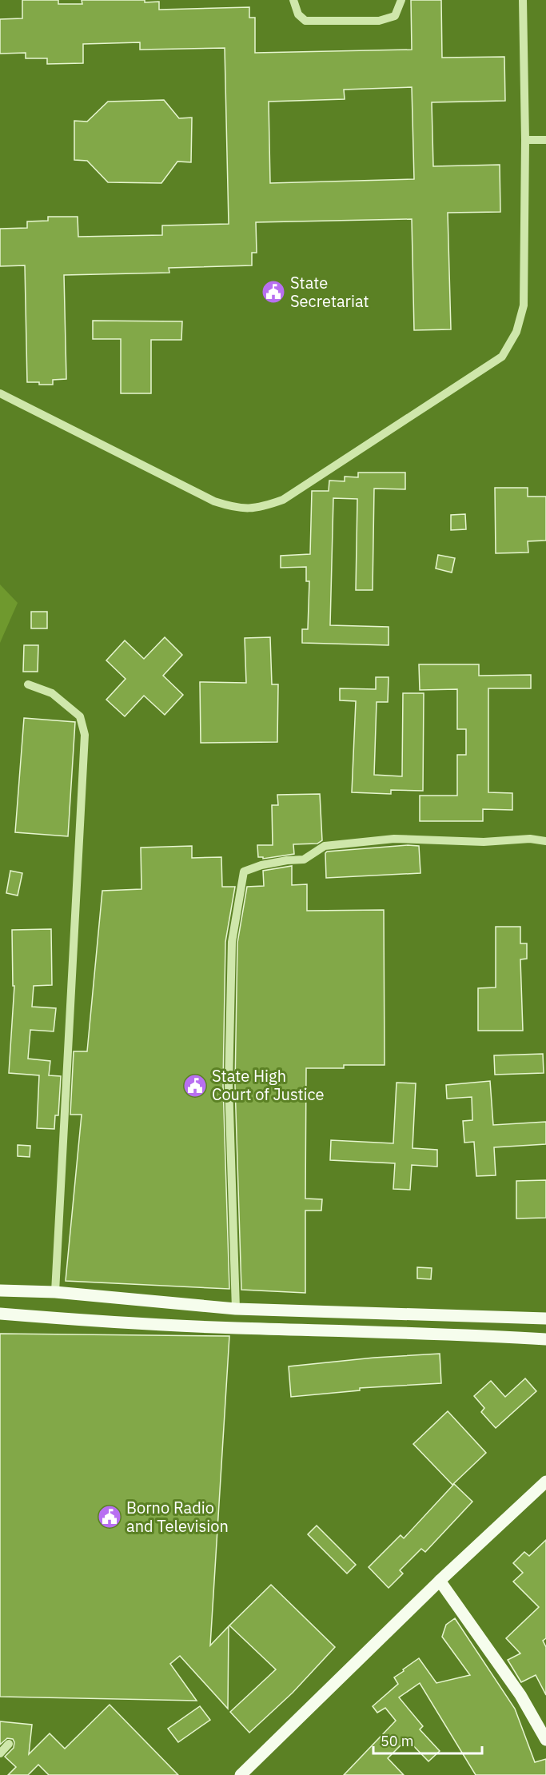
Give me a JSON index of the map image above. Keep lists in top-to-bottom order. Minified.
{"places":{"public building":["State Secretariat","State High Court of Justice","Borno Radio and Television"]},"scale_bar":"50 m"}
